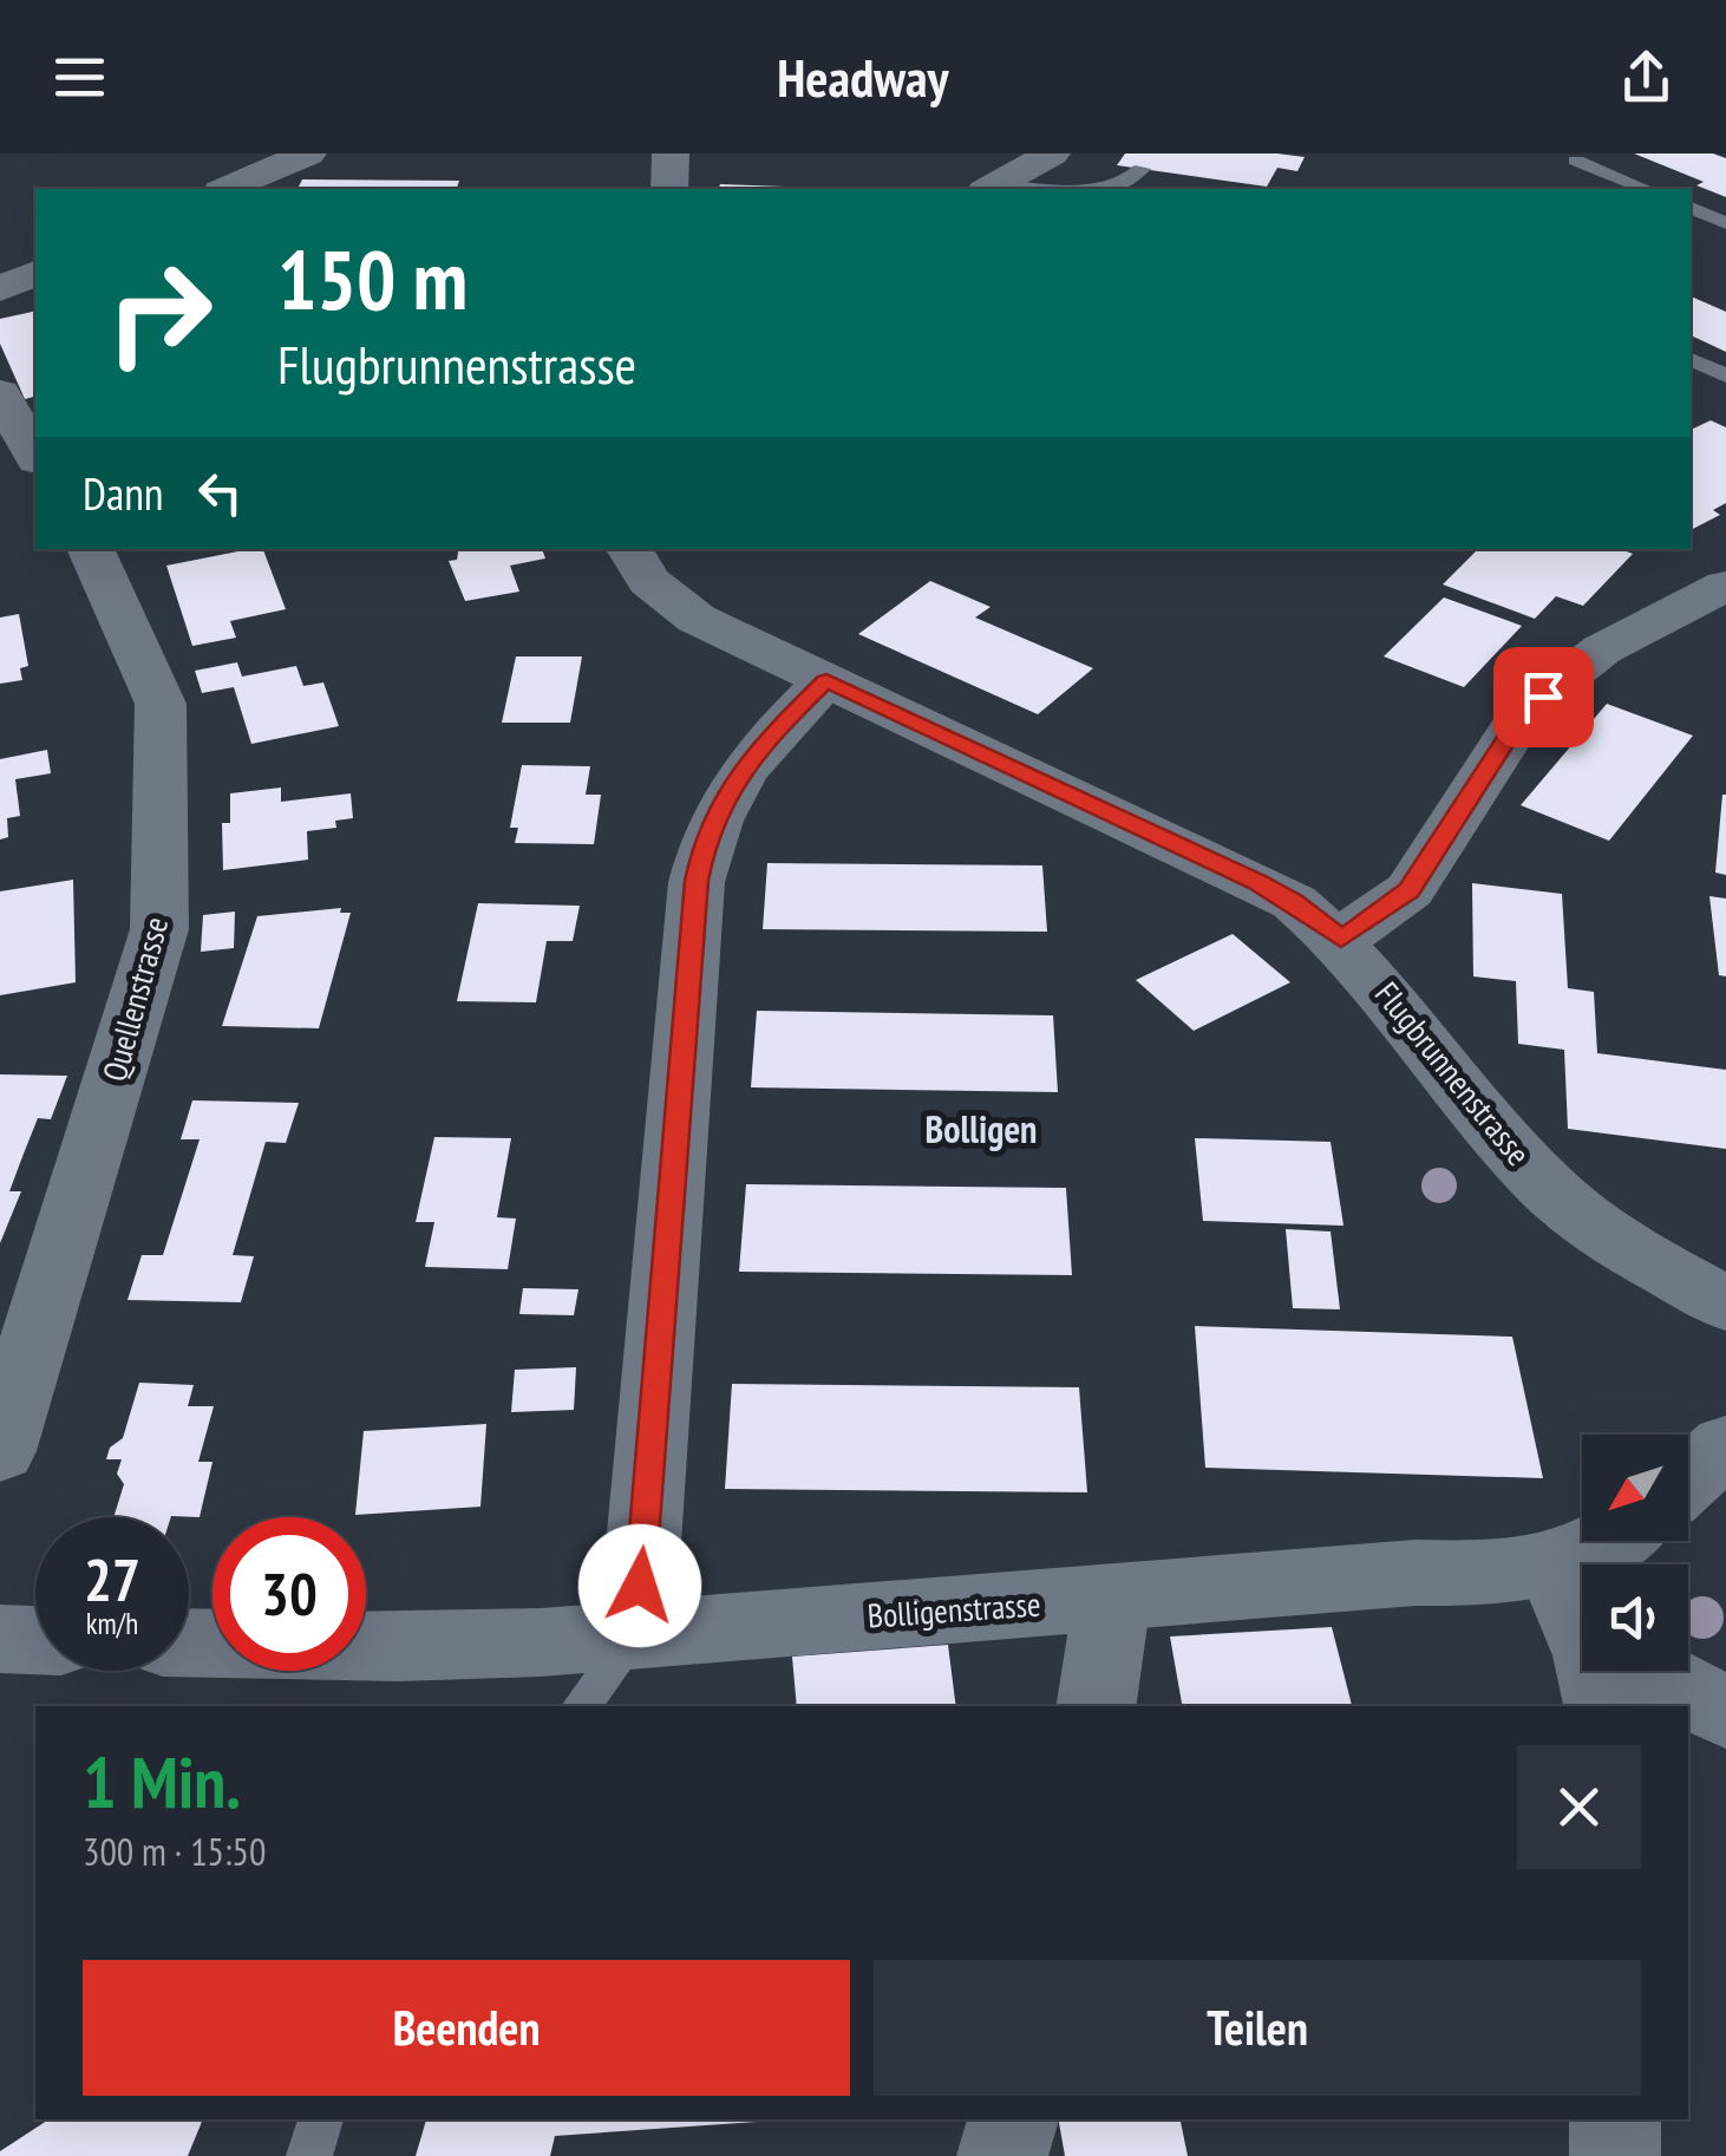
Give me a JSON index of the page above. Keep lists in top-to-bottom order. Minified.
{"streets":{"street":["Quellenstrasse","Flugbrunnenstrasse","Bolligenstrasse"]},"districts":["Bolligen"],"north":"bottom left","page":{"header":"Headway","turn":["150 m","Flugbrunnenstrasse"],"then":"Dann","speed":"27 km/h","limit":"30","heading":["1 Min.","300 m · 15:50"],"buttons":["Beenden","Teilen"]}}
